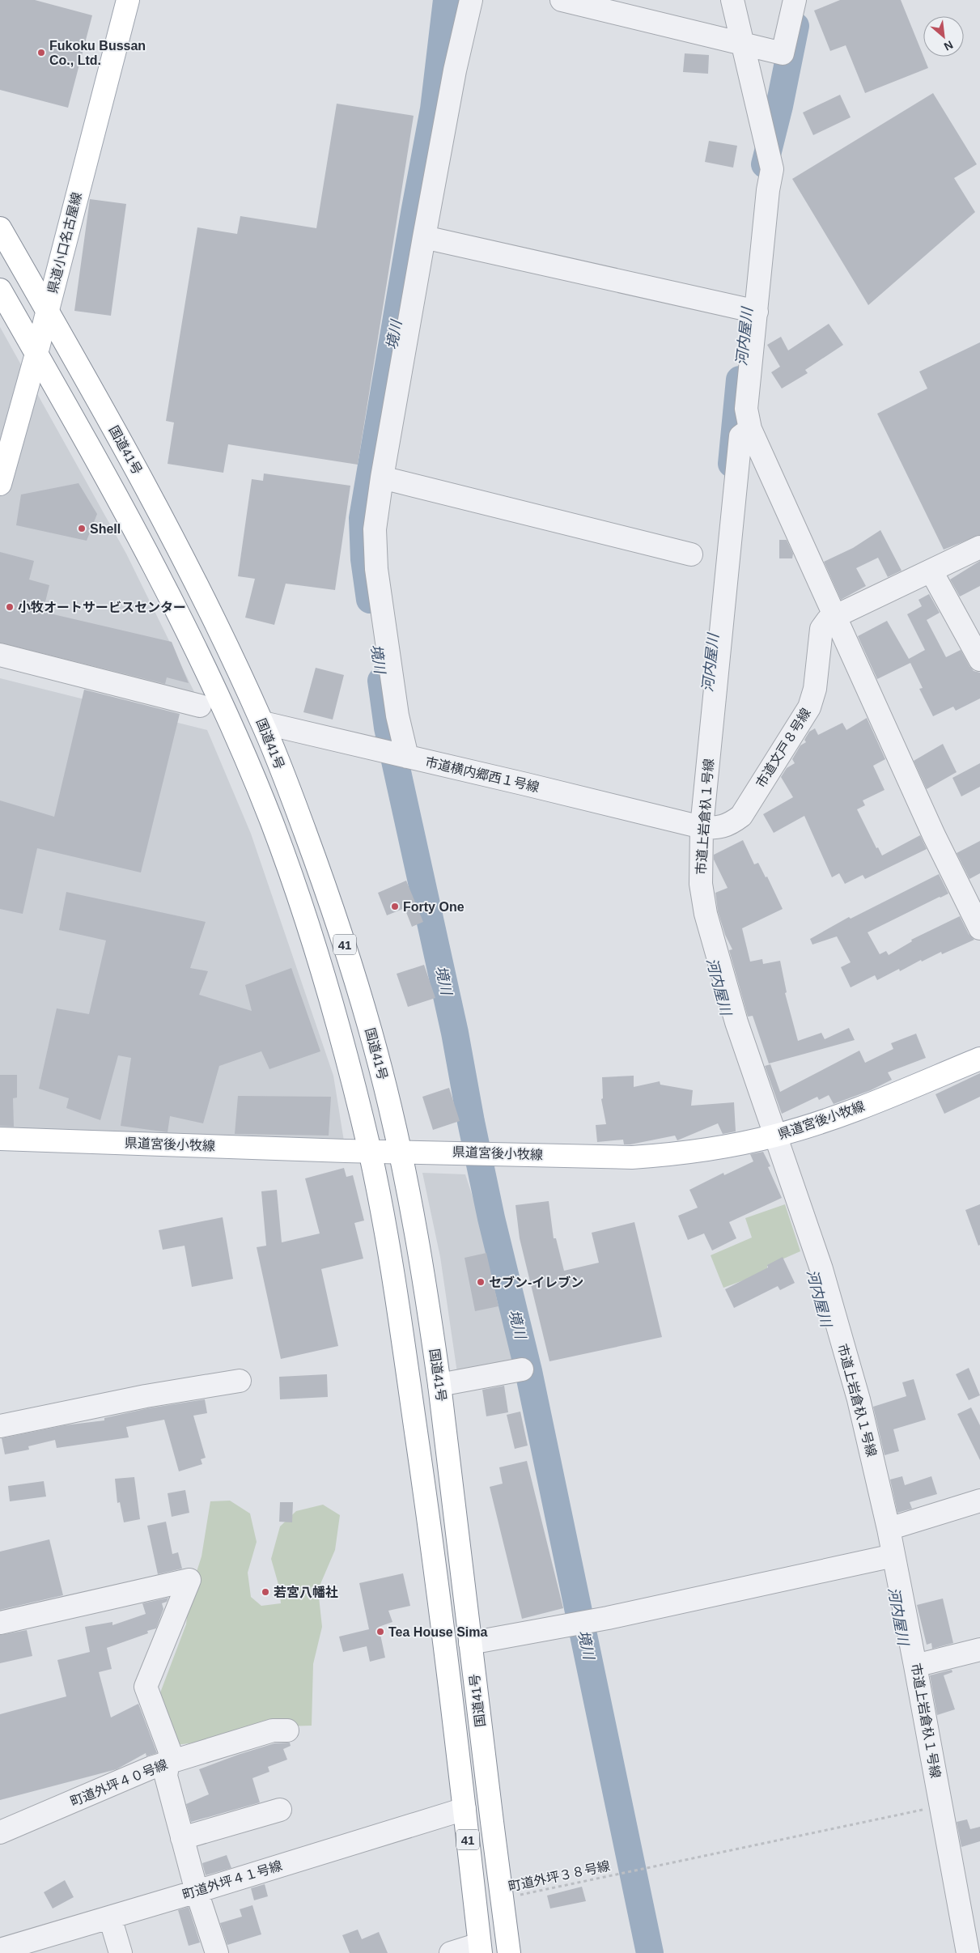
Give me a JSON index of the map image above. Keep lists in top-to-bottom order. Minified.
{"streets":{"main road":["県道小口名古屋線","国道41号","41","県道宮後小牧線"],"street":["市道文戸８号線","市道横内郷西１号線","市道上岩倉杁１号線","町道外坪４０号線","町道外坪４１号線"],"path":["町道外坪３８号線"]},"crossings":[["県道小口名古屋線","国道41号"],["国道41号","市道横内郷西１号線"],["国道41号","県道宮後小牧線"],["国道41号","町道外坪３８号線"],["国道41号","町道外坪４１号線"],["市道文戸８号線","市道横内郷西１号線"],["市道文戸８号線","市道上岩倉杁１号線"],["市道横内郷西１号線","市道上岩倉杁１号線"],["市道上岩倉杁１号線","県道宮後小牧線"],["市道上岩倉杁１号線","町道外坪３８号線"]],"water":["境川","河内屋川"],"places":["Fukoku Bussan Co., Ltd.","Shell","小牧オートサービスセンター","Forty One","セブン-イレブン","若宮八幡社","Tea House Sima"],"north":"bottom right"}
